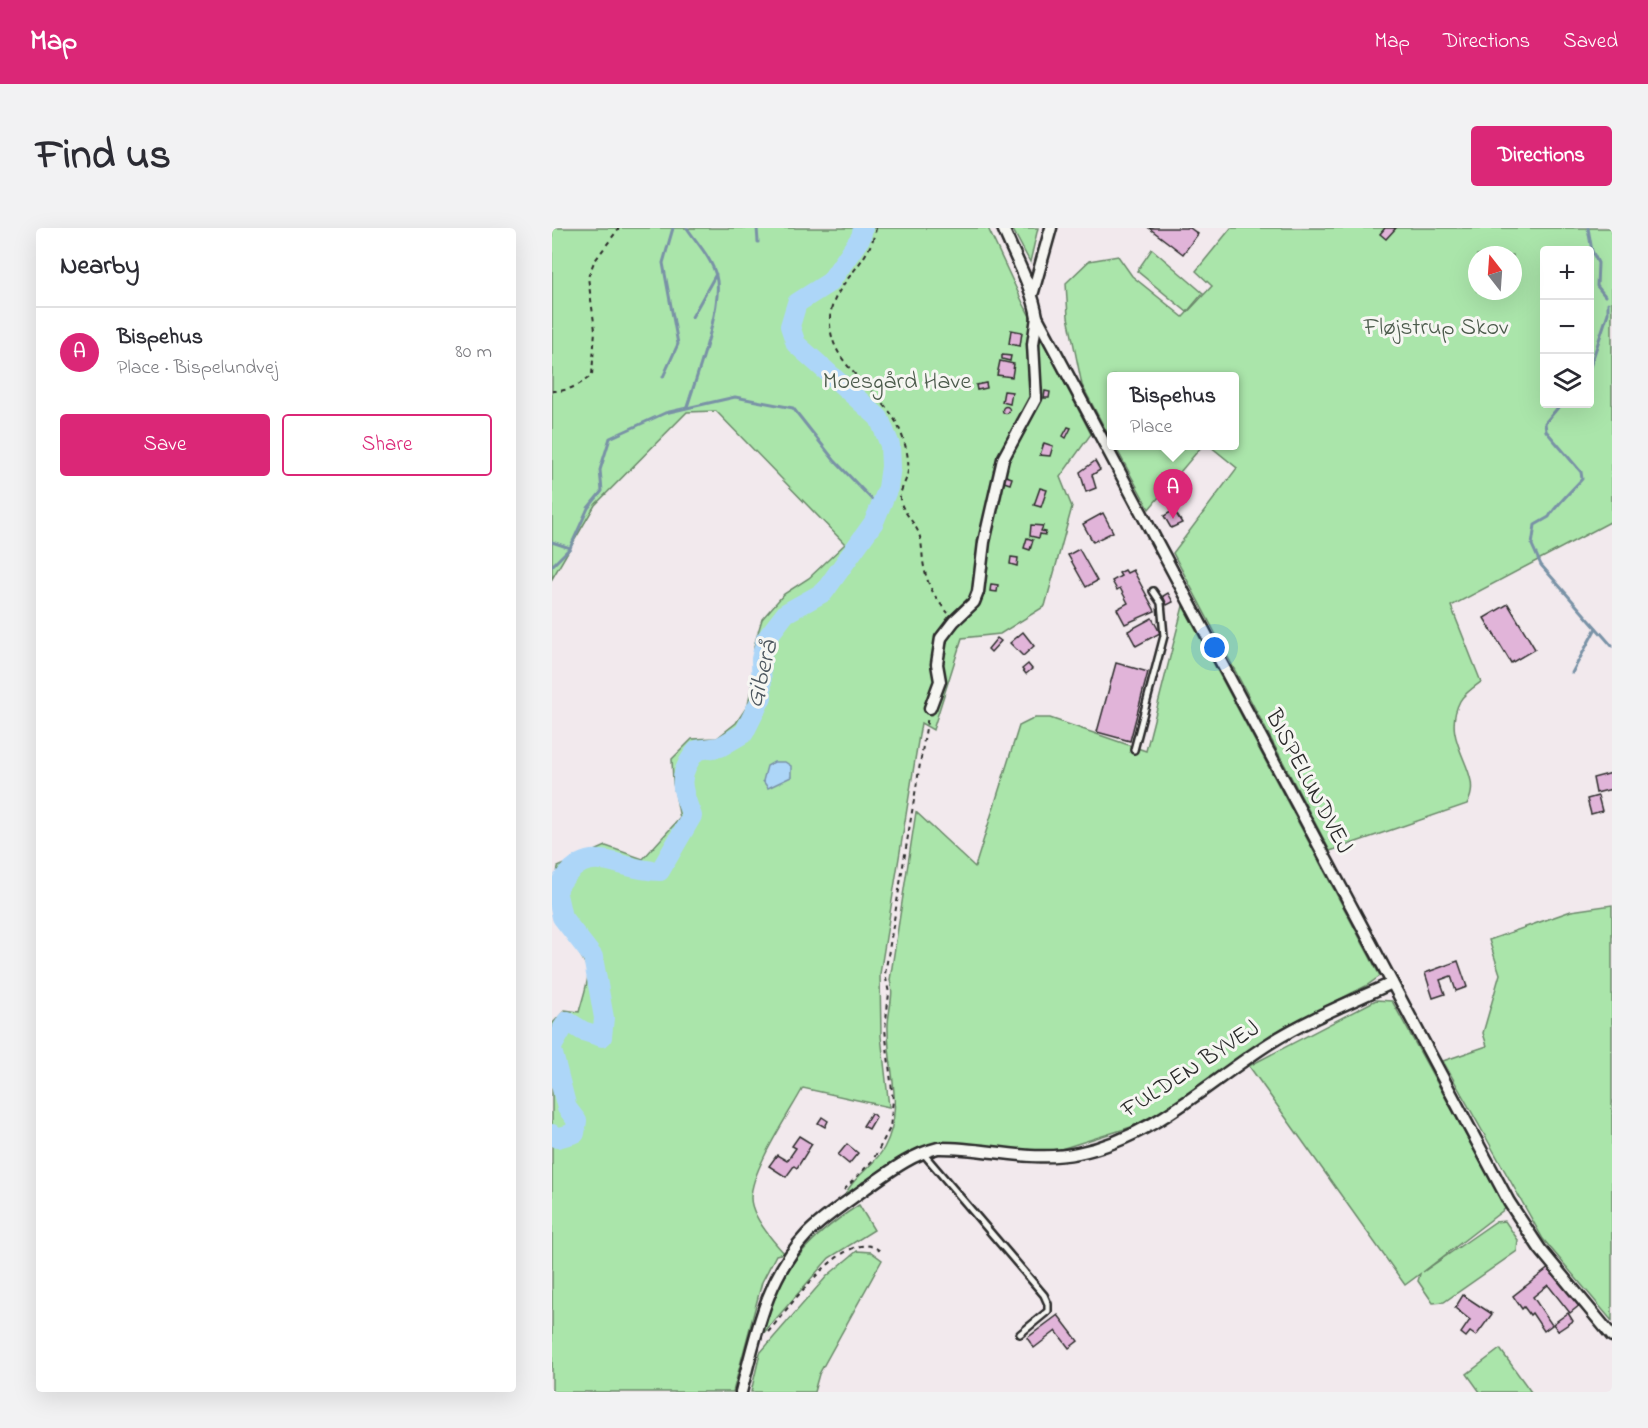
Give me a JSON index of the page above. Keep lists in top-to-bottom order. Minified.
{"streets":{"street":["BISPELUNDVEJ","FULDEN BYVEJ"]},"crossings":[["BISPELUNDVEJ","FULDEN BYVEJ"]],"water":["Giberå"],"parks":["Fløjstrup Skov","Moesgård Have"],"north":"top","page":{"header":"Map","nav":["Map","Directions","Saved"],"title":"Find us","buttons":["Directions",["Save","Share"]],"heading":"Nearby","map_buttons":["+","−"],"list":[{"mark":"A","name":"Bispehus","note":"Place · Bispelundvej","value":"80 m"}],"popup":["Bispehus","Place"],"pins":"A"}}
